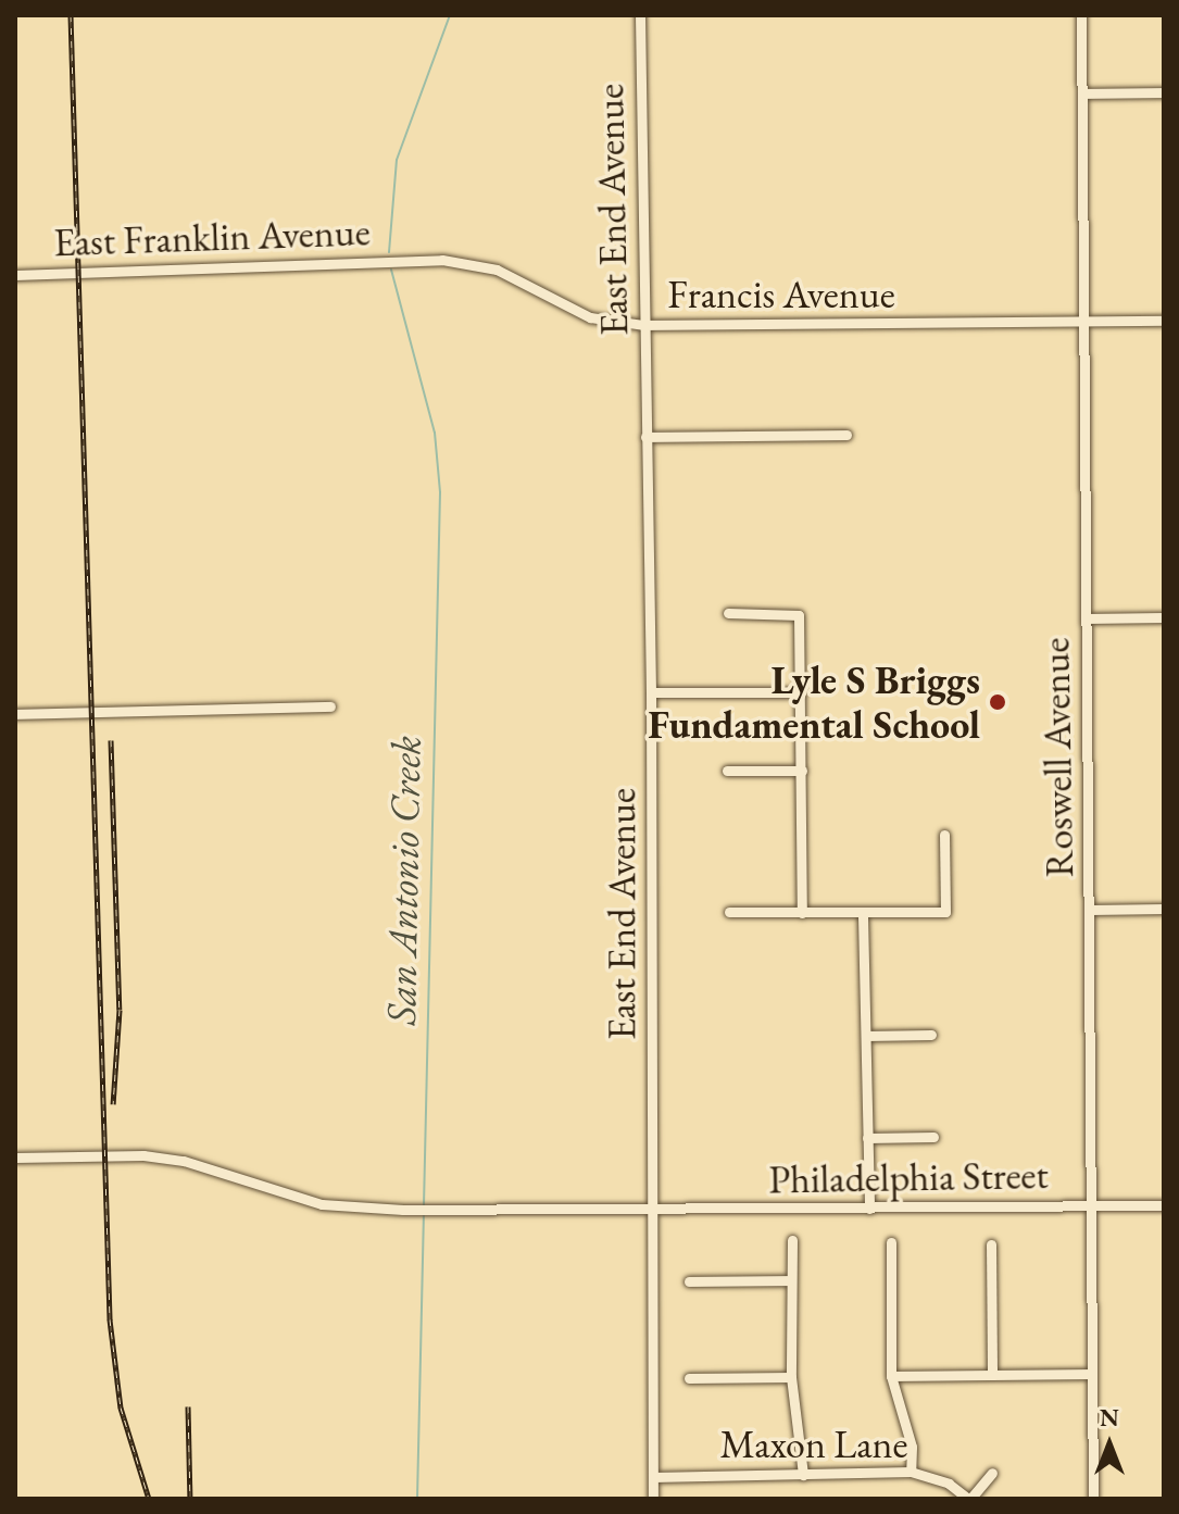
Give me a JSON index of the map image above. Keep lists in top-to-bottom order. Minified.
{"streets":{"street":["East End Avenue","East Franklin Avenue","Francis Avenue","Roswell Avenue","Philadelphia Street","Maxon Lane"]},"crossings":[["East End Avenue","Francis Avenue"],["East End Avenue","Philadelphia Street"],["East End Avenue","Maxon Lane"],["East Franklin Avenue","Francis Avenue"],["Francis Avenue","Roswell Avenue"],["Roswell Avenue","Philadelphia Street"]],"water":["San Antonio Creek"],"places":["Lyle S Briggs Fundamental School"],"north":"top"}
